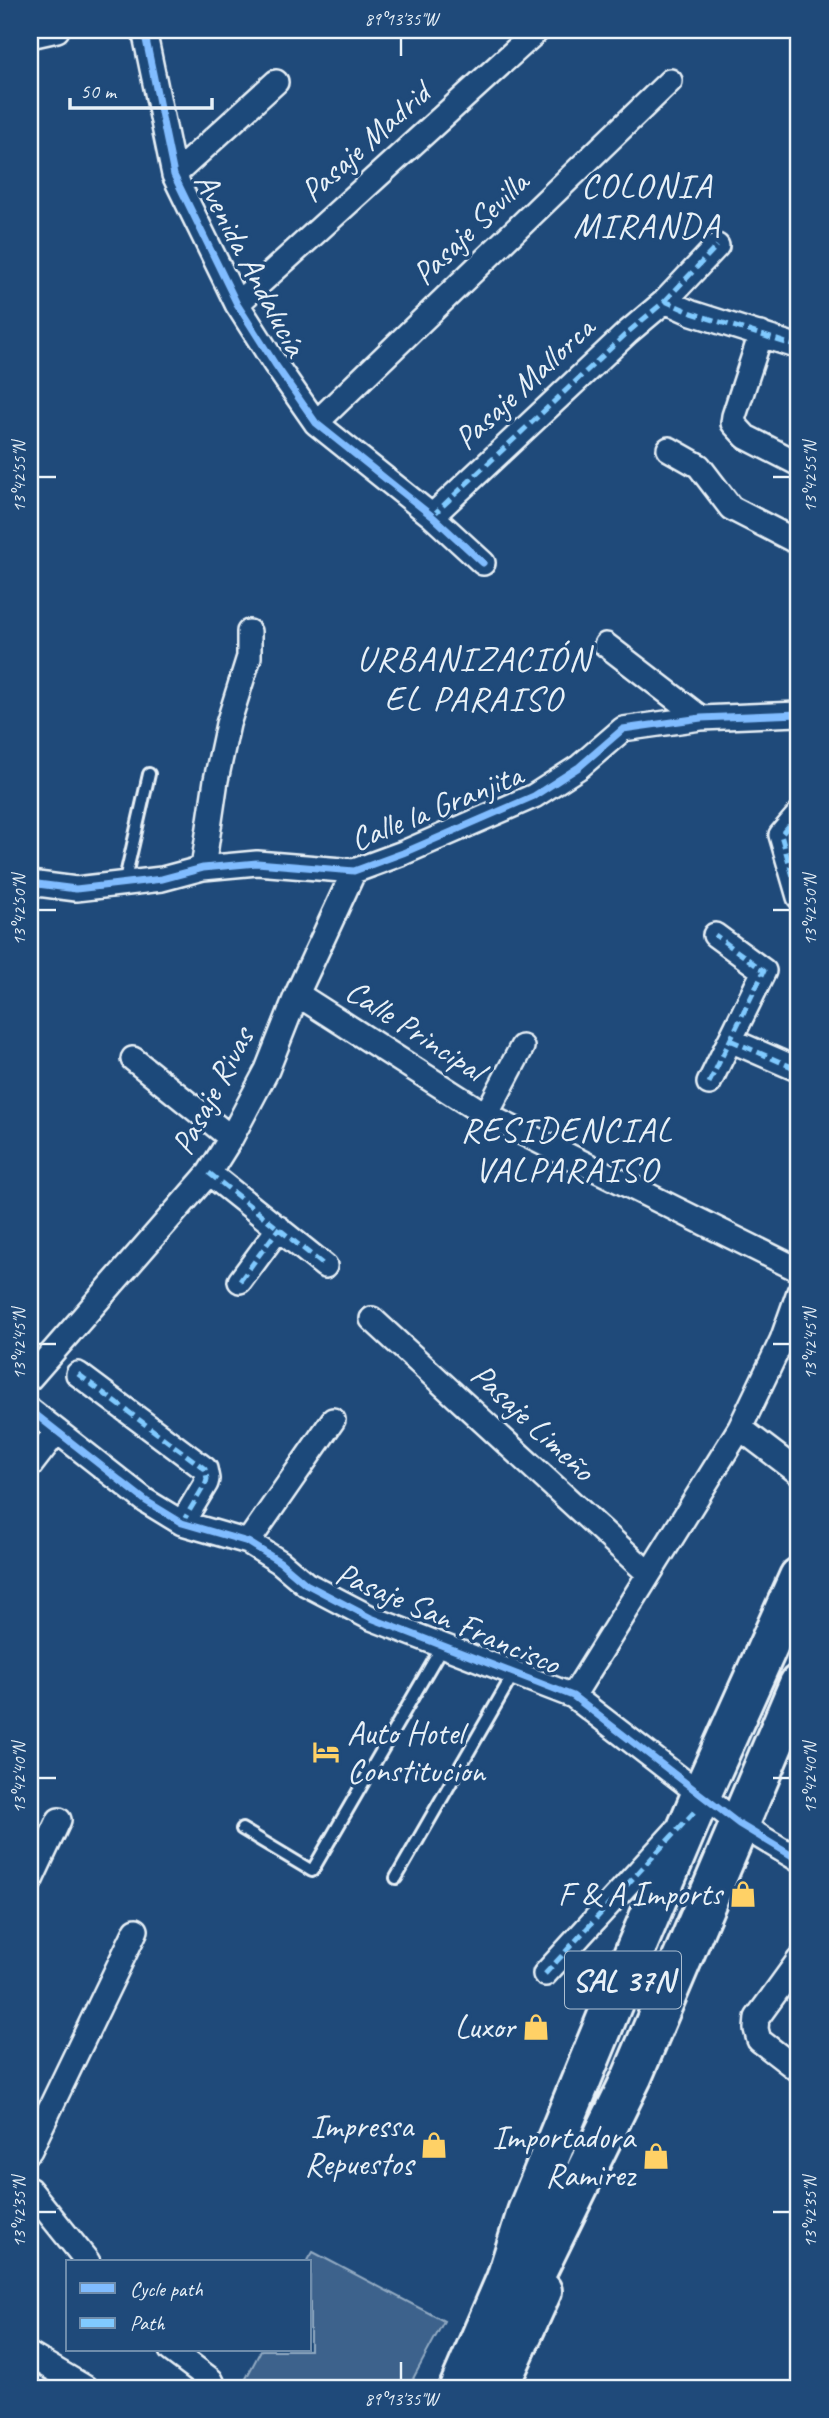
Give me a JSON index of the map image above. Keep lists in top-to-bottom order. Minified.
{"streets":{"highway":["SAL 37N"],"street":["Pasaje Madrid","Pasaje Sevilla","Avenida Andalucía","Pasaje Mallorca","Calle la Granjita","Calle Principal","Pasaje Rivas","Pasaje Limeño","Pasaje San Francisco"]},"crossings":[["Pasaje Madrid","Avenida Andalucía"],["Pasaje Sevilla","Avenida Andalucía"],["Avenida Andalucía","Pasaje Mallorca"],["Calle la Granjita","Pasaje Rivas"],["Calle Principal","Pasaje Rivas"],["Pasaje San Francisco","SAL 37N"]],"districts":["COLONIA MIRANDA","URBANIZACIÓN EL PARAISO","RESIDENCIAL VALPARAISO"],"places":{"hotel":["Auto Hotel Constitucion"],"shop":["F & A Imports","Luxor","Impressa Repuestos","Importadora Ramirez"]},"legend":["Cycle path","Path"],"scale_bar":"50 m","coordinates":["89°13'35\"W","13°42'55\"N","13°42'50\"N","13°42'45\"N","13°42'40\"N","13°42'35\"N"]}
